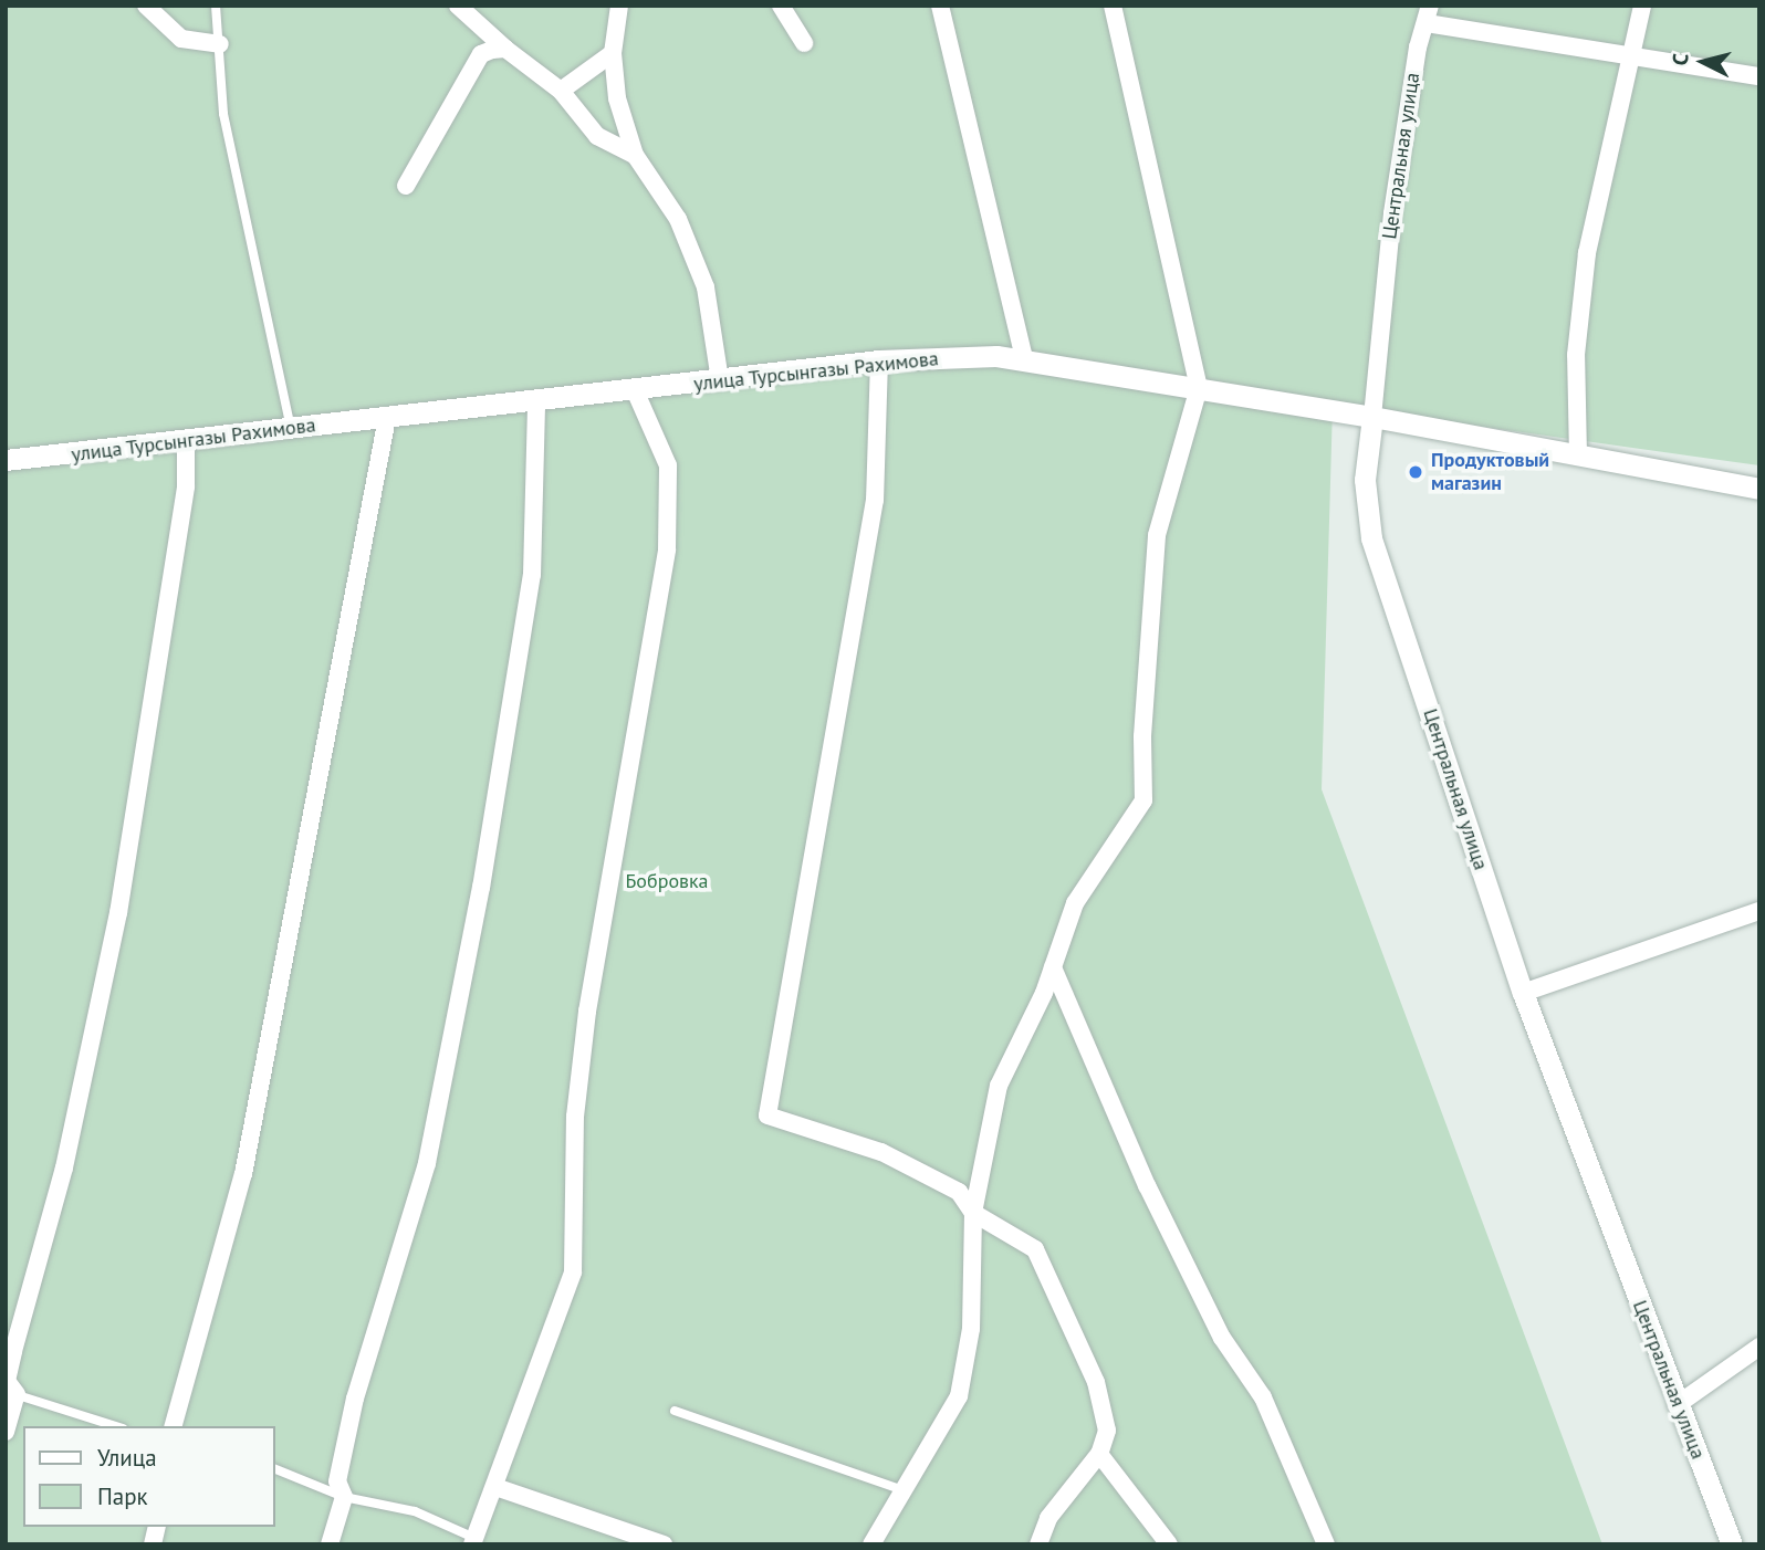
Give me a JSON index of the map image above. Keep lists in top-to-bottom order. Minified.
{"streets":{"street":["Центральная улица","улица Турсынгазы Рахимова"]},"crossings":[["Центральная улица","улица Турсынгазы Рахимова"]],"parks":["Бобровка"],"places":["Продуктовый магазин"],"legend":["Улица","Парк"],"north":"left"}
